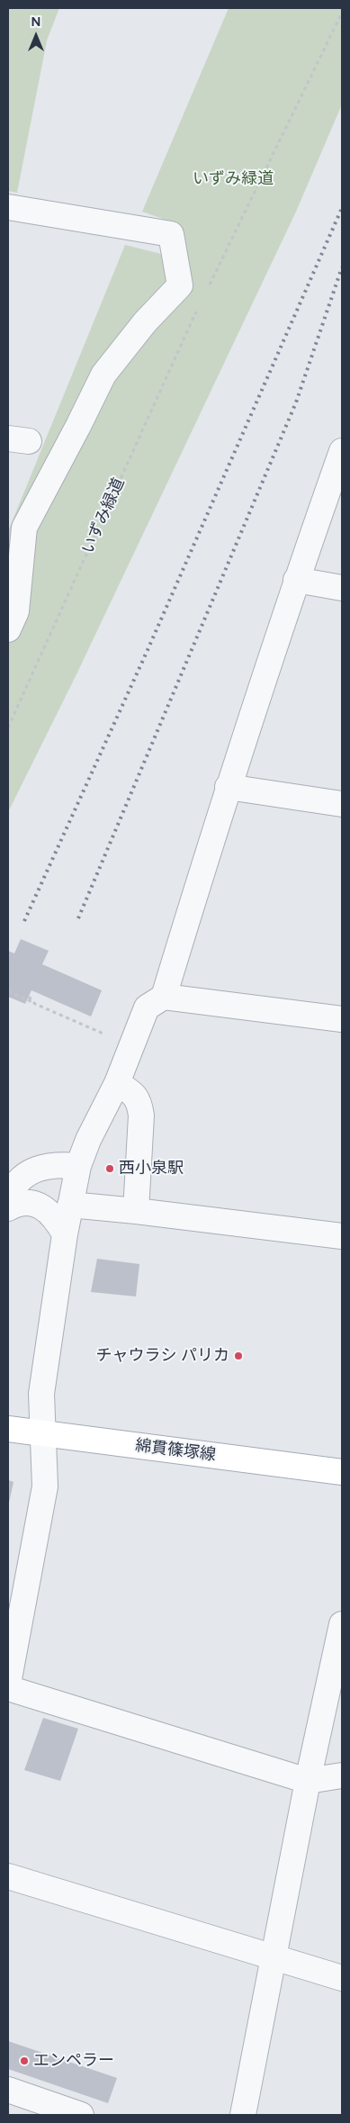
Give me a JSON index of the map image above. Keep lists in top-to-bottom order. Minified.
{"streets":{"main road":["綿貫篠塚線"],"path":["いずみ緑道"]},"parks":["いずみ緑道"],"places":["西小泉駅","チャウラシ パリカ","エンペラー"],"north":"top"}
